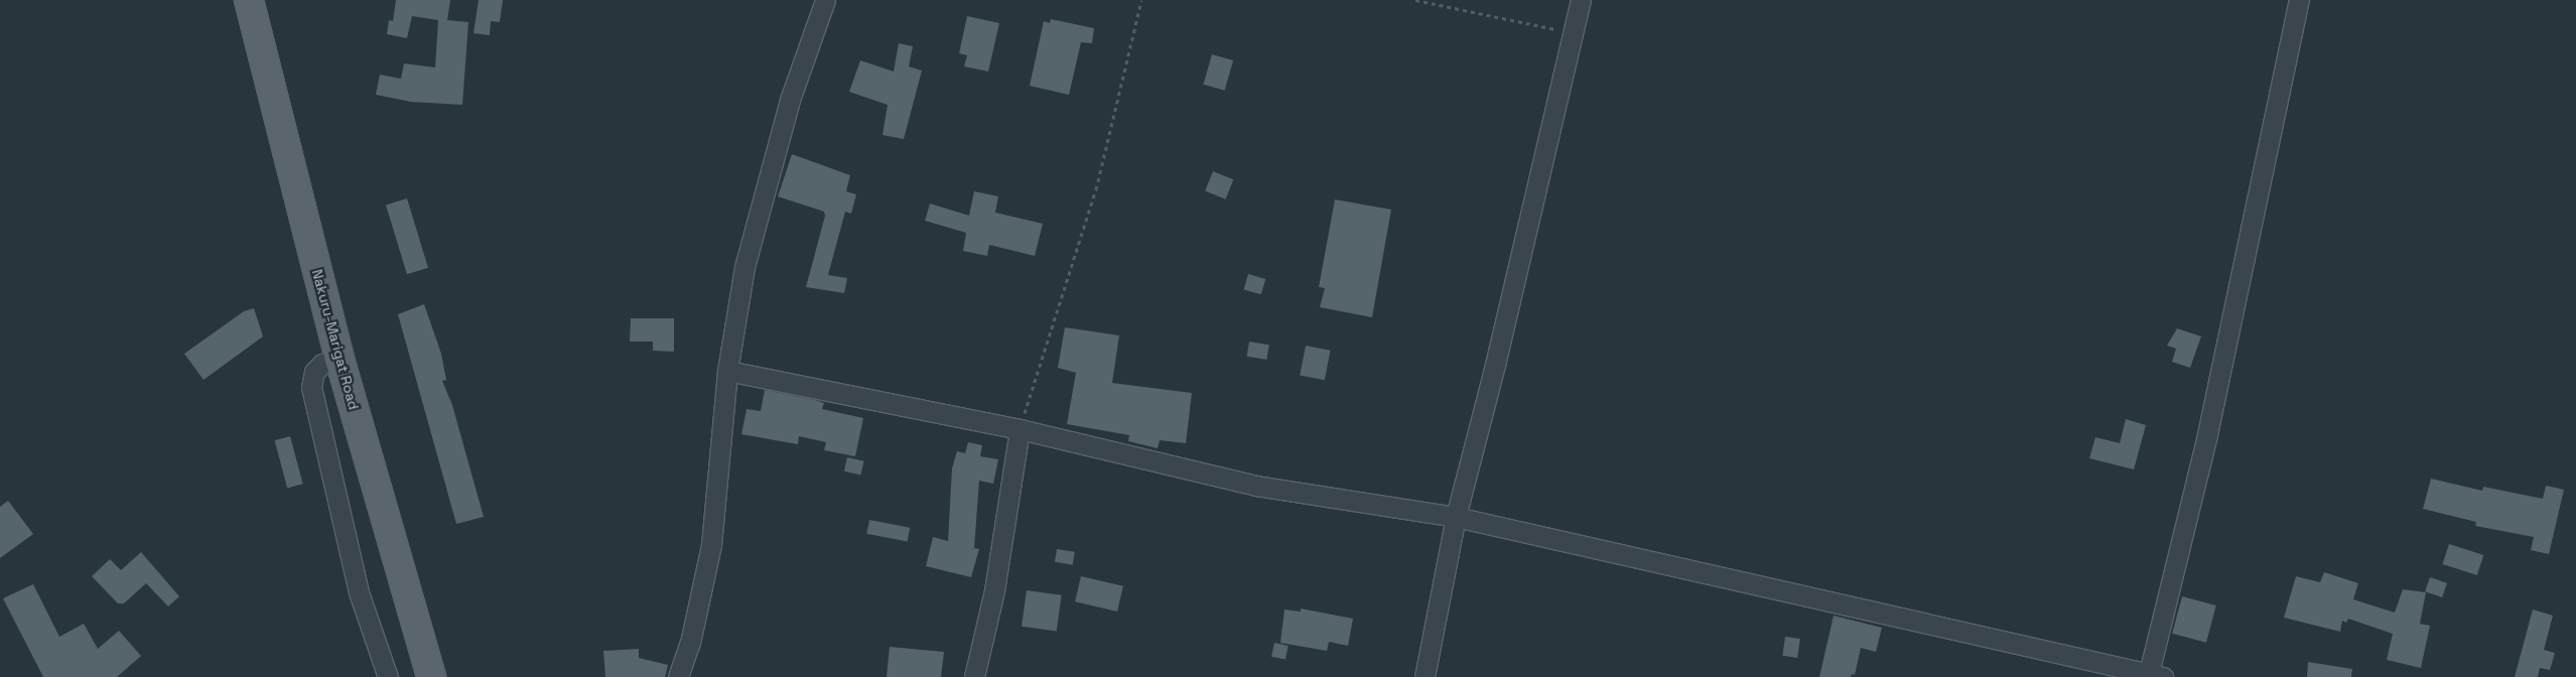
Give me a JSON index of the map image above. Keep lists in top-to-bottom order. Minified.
{"streets":{"main road":["Nakuru-Marigat Road"]}}
